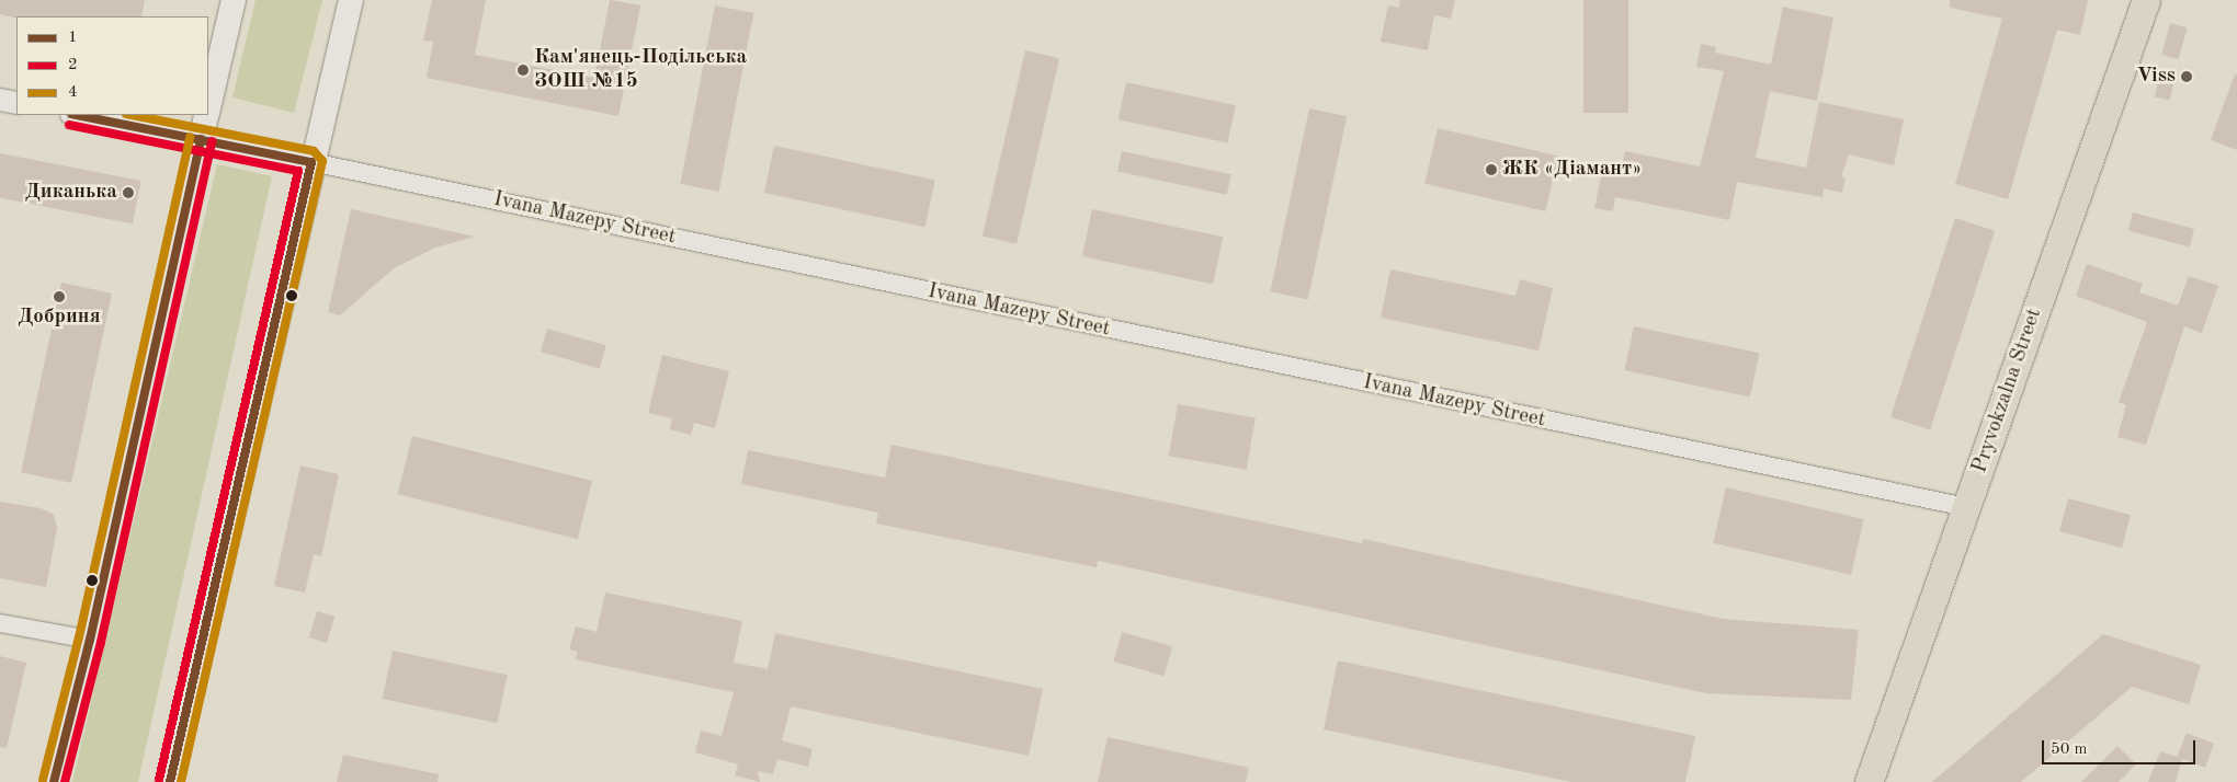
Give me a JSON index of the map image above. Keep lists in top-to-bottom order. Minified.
{"streets":{"main road":["Pryvokzalna Street"],"street":["Ivana Mazepy Street"]},"crossings":[["Ivana Mazepy Street","Pryvokzalna Street"]],"places":["Кам'янець-Подільська ЗОШ №15","Viss","ЖК «Діамант»","Диканька","Добриня"],"lines":["transit line 1","transit line 4","transit line 2"],"legend":["1","2","4"],"scale_bar":"50 m"}
